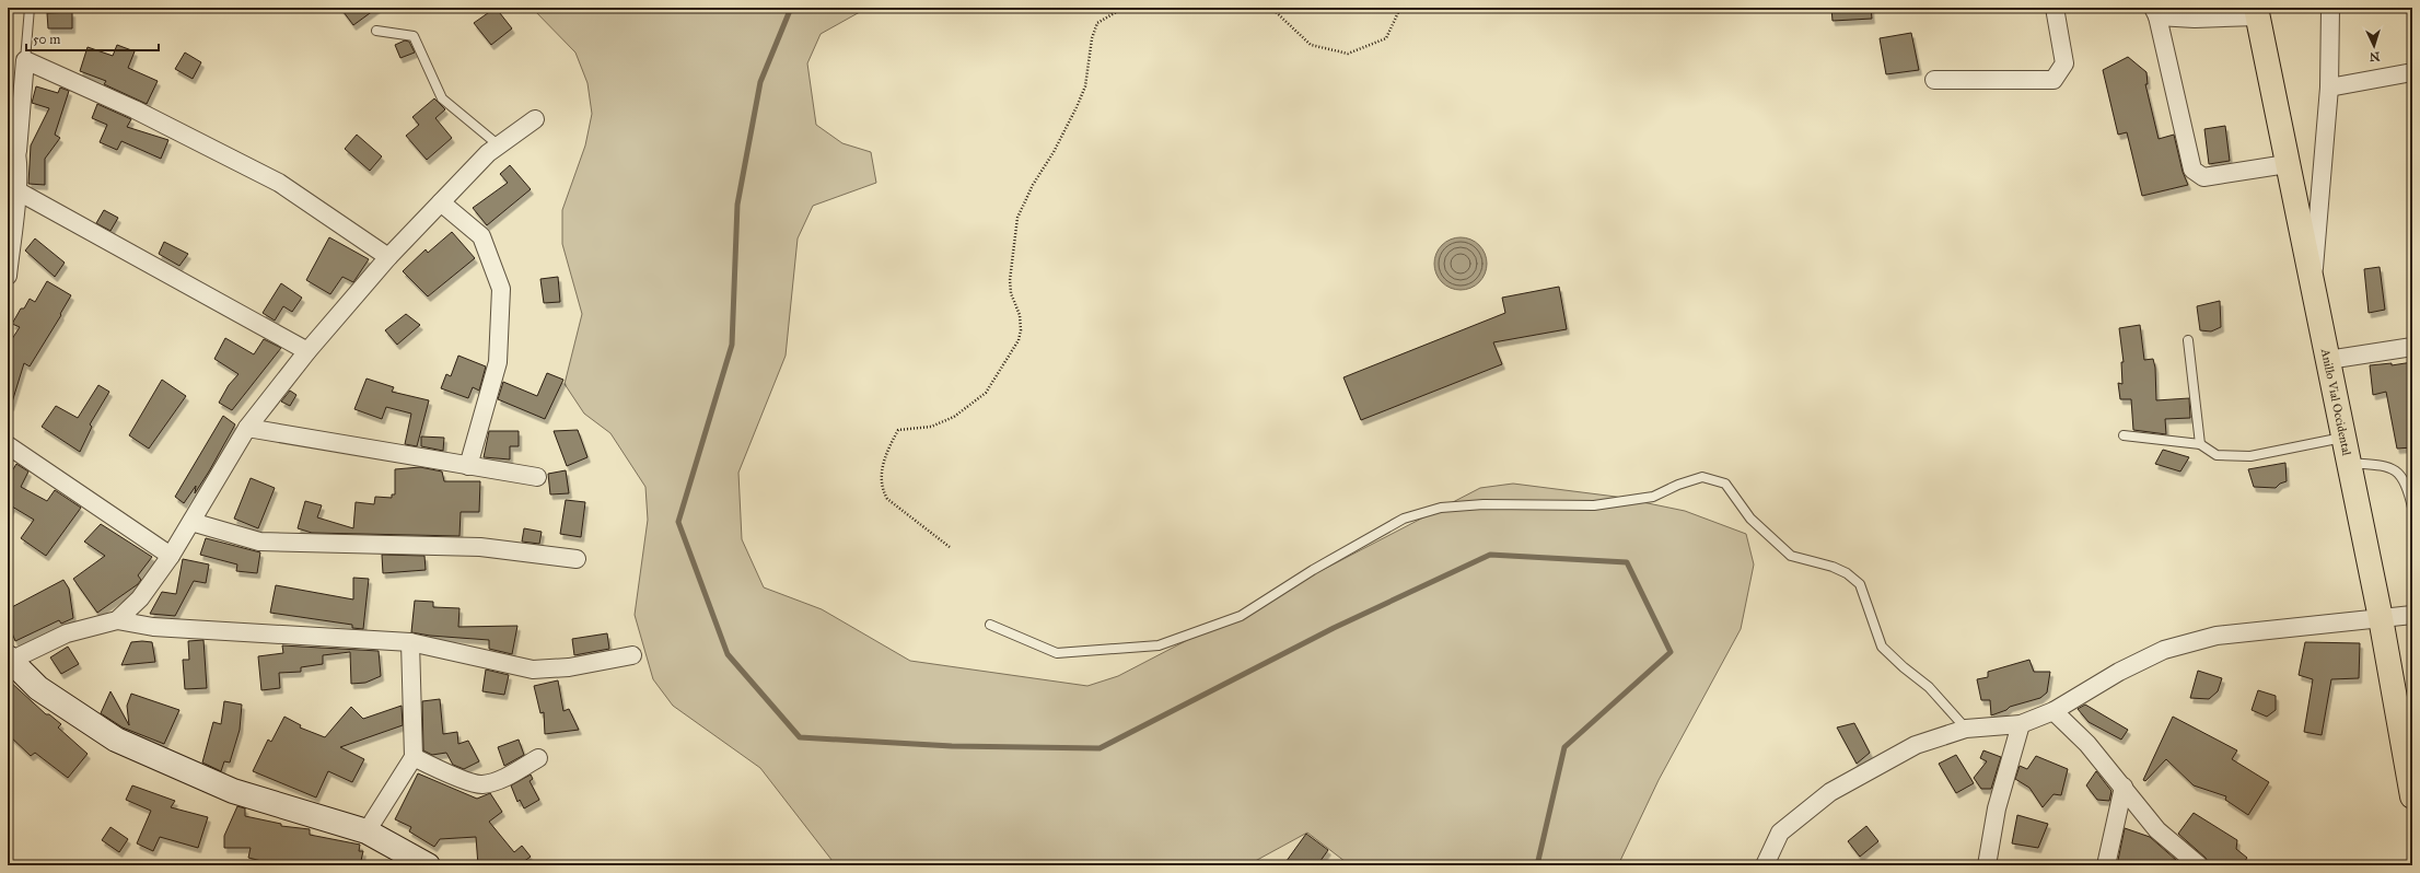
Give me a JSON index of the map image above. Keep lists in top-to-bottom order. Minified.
{"streets":{"highway":["Anillo Vial Occidental"]},"scale_bar":"50 m","north":"bottom"}
